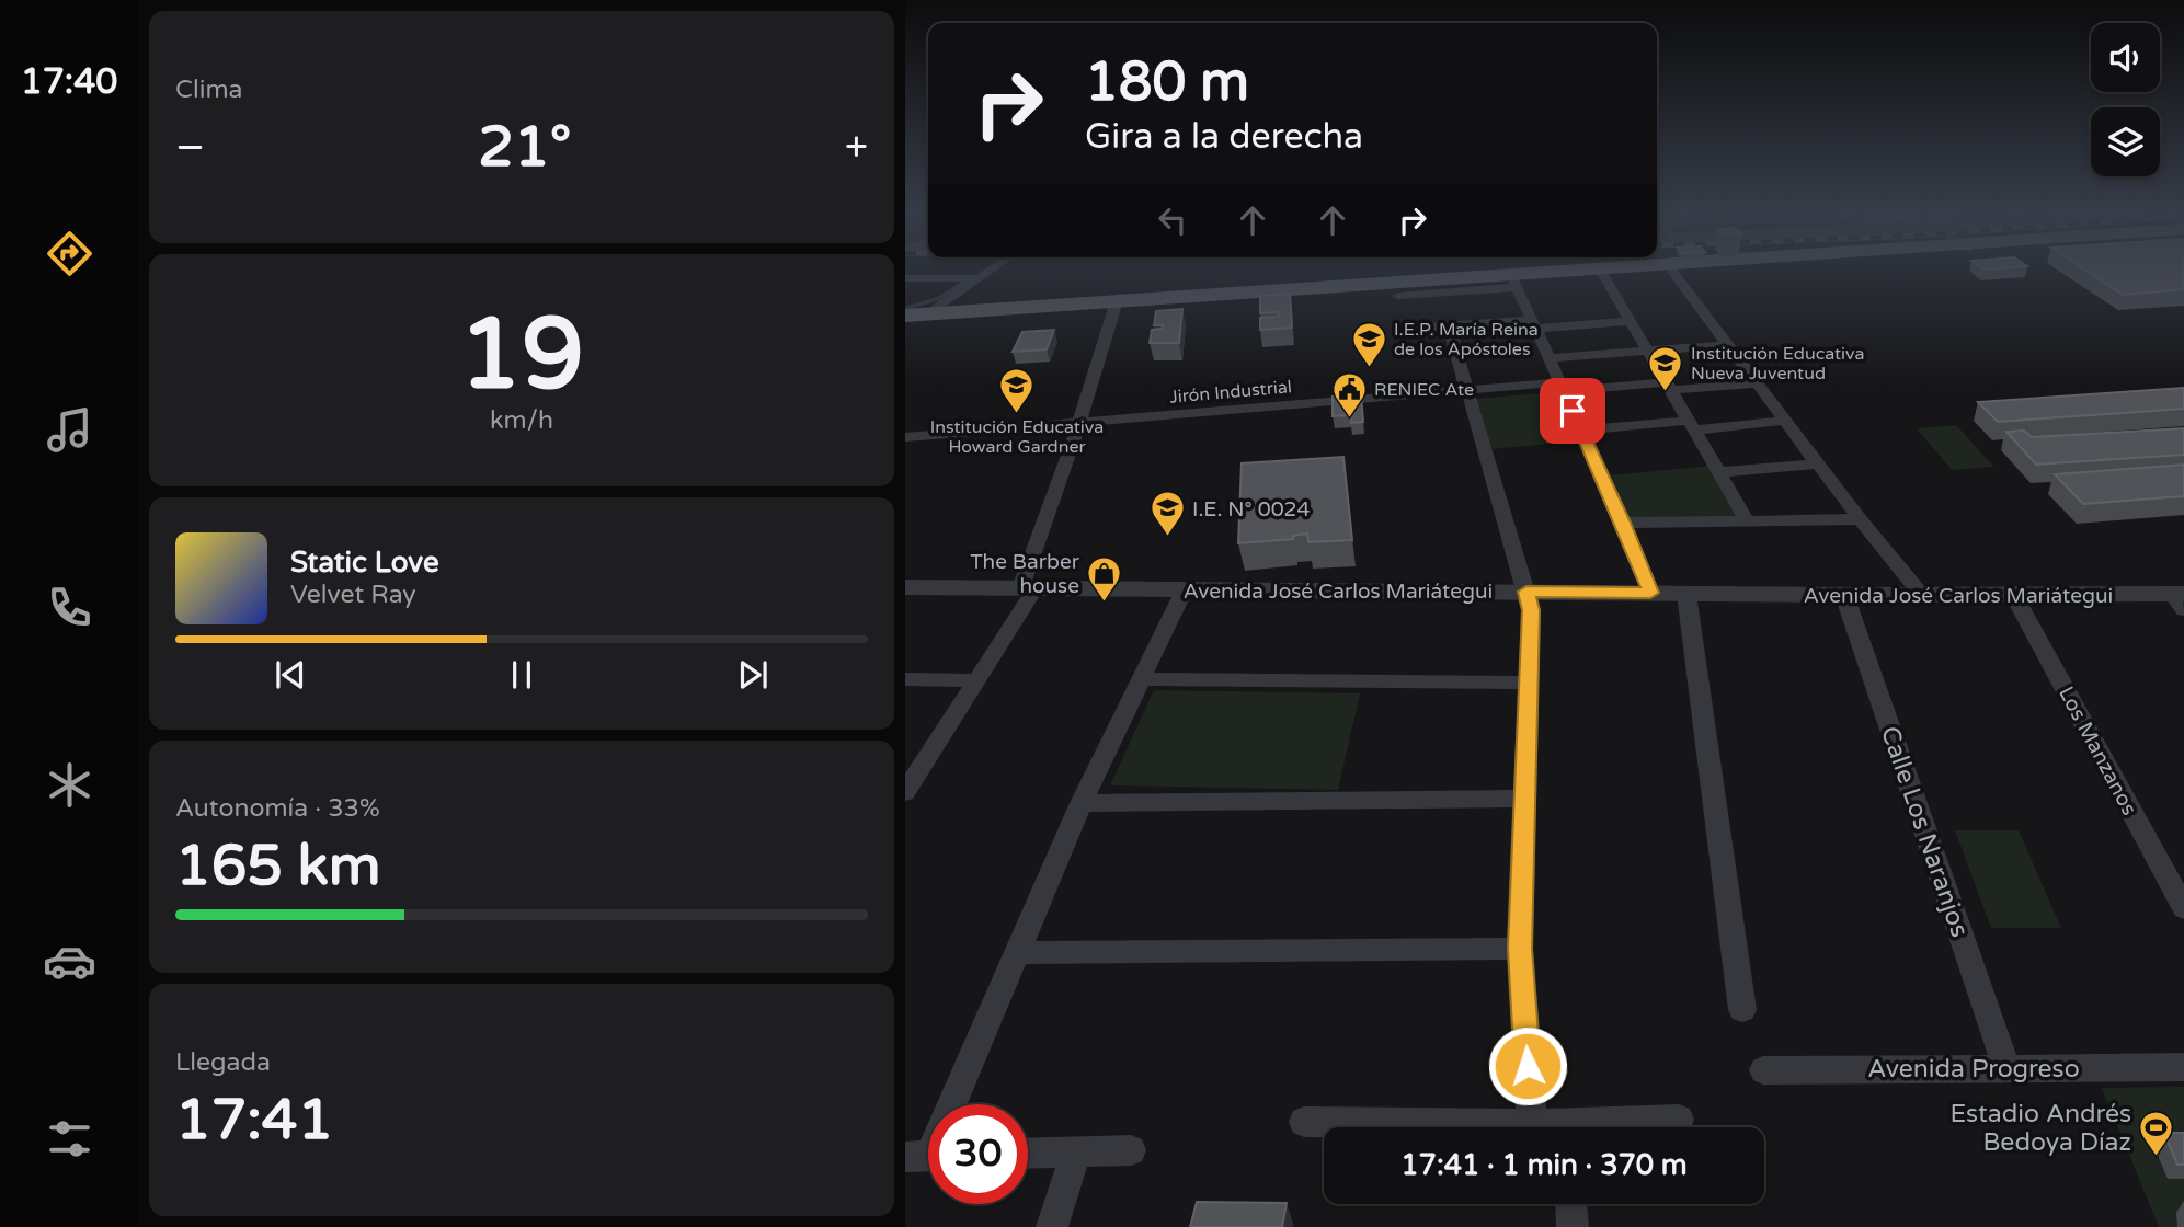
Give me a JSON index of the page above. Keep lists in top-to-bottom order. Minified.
{"streets":{"street":["Jirón Industrial","Avenida José Carlos Mariátegui","Los Manzanos","Calle Los Naranjos","Avenida Progreso"]},"crossings":[["Avenida José Carlos Mariátegui","Los Manzanos"],["Avenida José Carlos Mariátegui","Calle Los Naranjos"],["Calle Los Naranjos","Avenida Progreso"]],"places":{"school or university":["I.E.P. María Reina de los Apóstoles","Institución Educativa Nueva Juventud","Institución Educativa Howard Gardner","I.E. N° 0024"],"public building":["RENIEC Ate"],"shop":["The Barber house"],"sports":["Estadio Andrés Bedoya Díaz"]},"page":{"tabs":"17:40","tile":["Clima",["19","km/h"],["Autonomía · 33%","165 km"],["Llegada","17:41"]],"turn":["180 m","Gira a la derecha"],"heat":["−","21°","+"],"song":["Static Love","Velvet Ray"],"limit":"30","trip":"17:41 · 1 min · 370 m"}}
